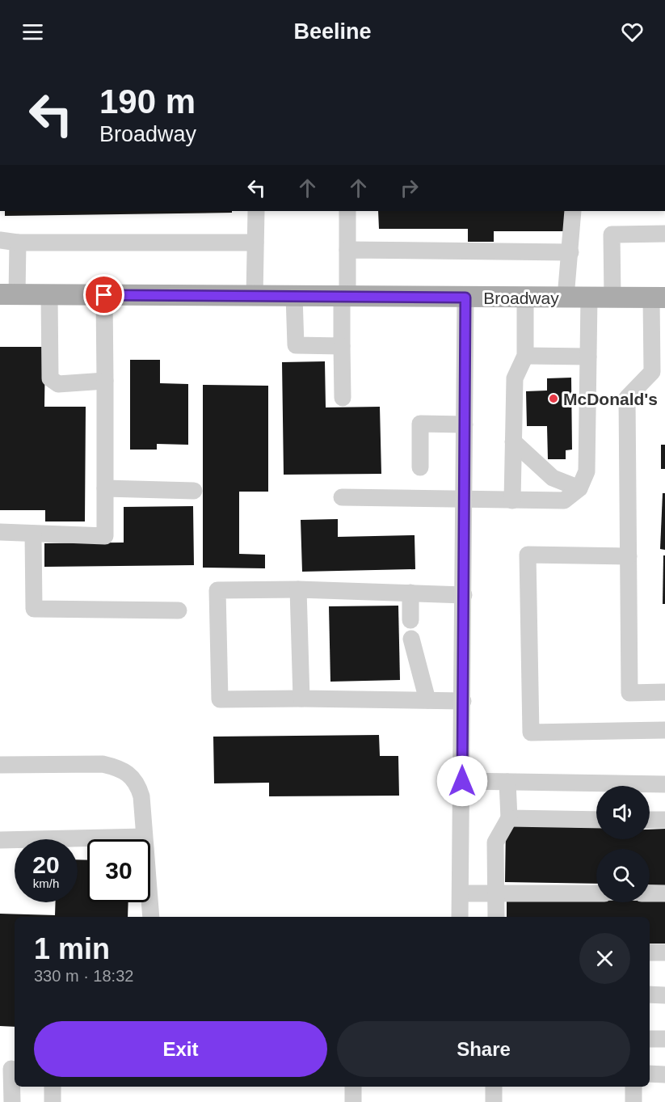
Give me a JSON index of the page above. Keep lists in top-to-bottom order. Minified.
{"streets":{"main road":["Broadway"]},"places":["McDonald's"],"page":{"header":"Beeline","turn":["190 m","Broadway"],"speed":"20 km/h","limit":"30","heading":["1 min","330 m · 18:32"],"buttons":["Exit","Share"]}}
